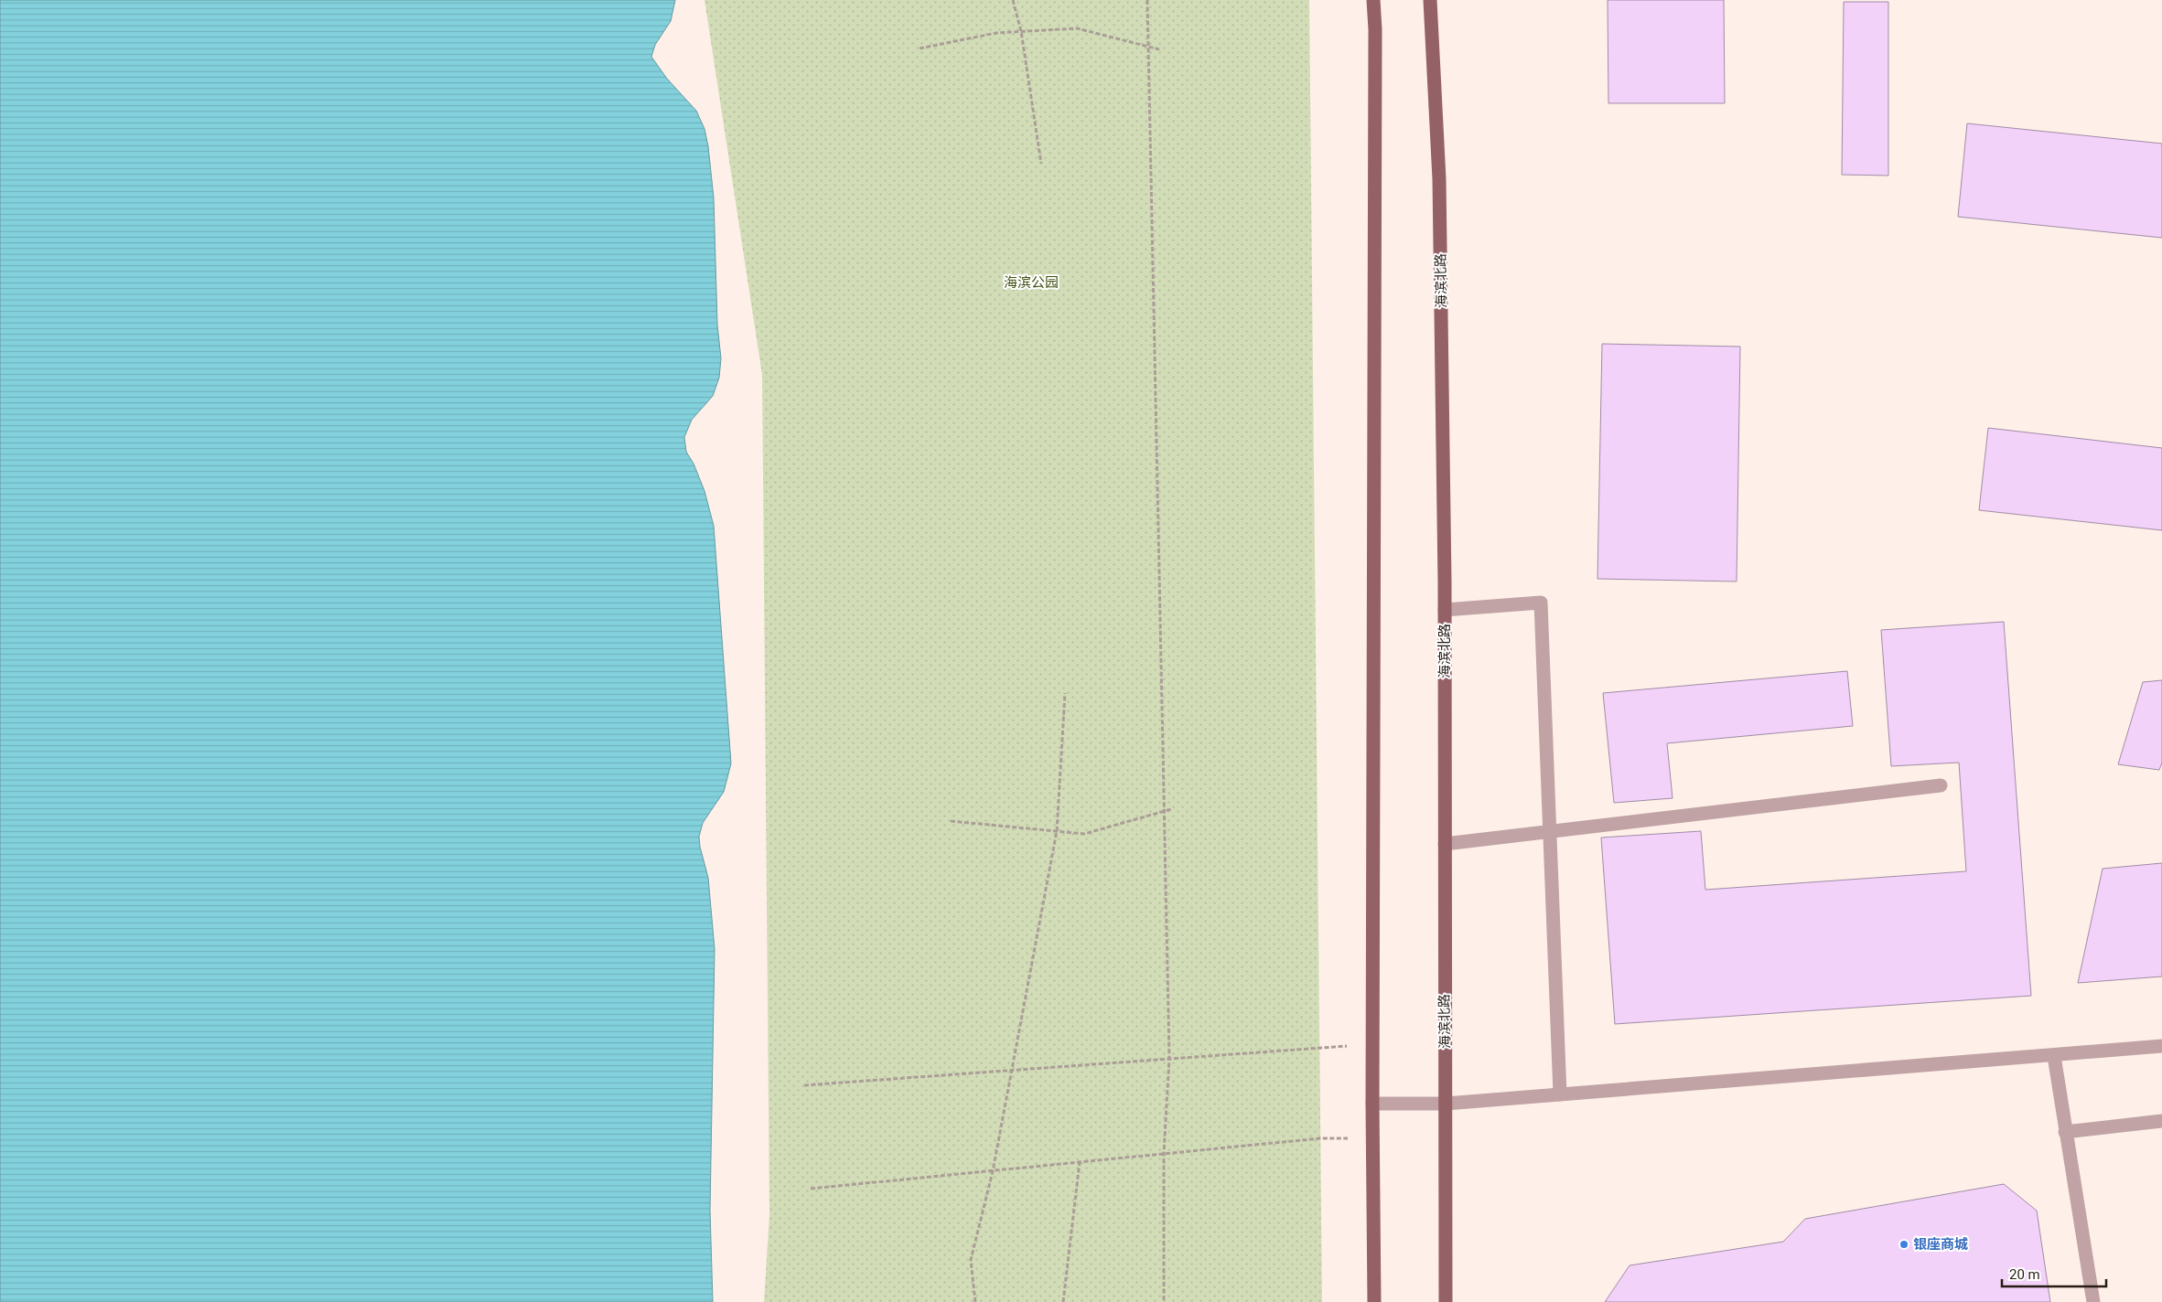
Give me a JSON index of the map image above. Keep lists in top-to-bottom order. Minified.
{"streets":{"main road":["海滨北路"]},"parks":["海滨公园"],"places":["银座商城"],"scale_bar":"20 m"}
